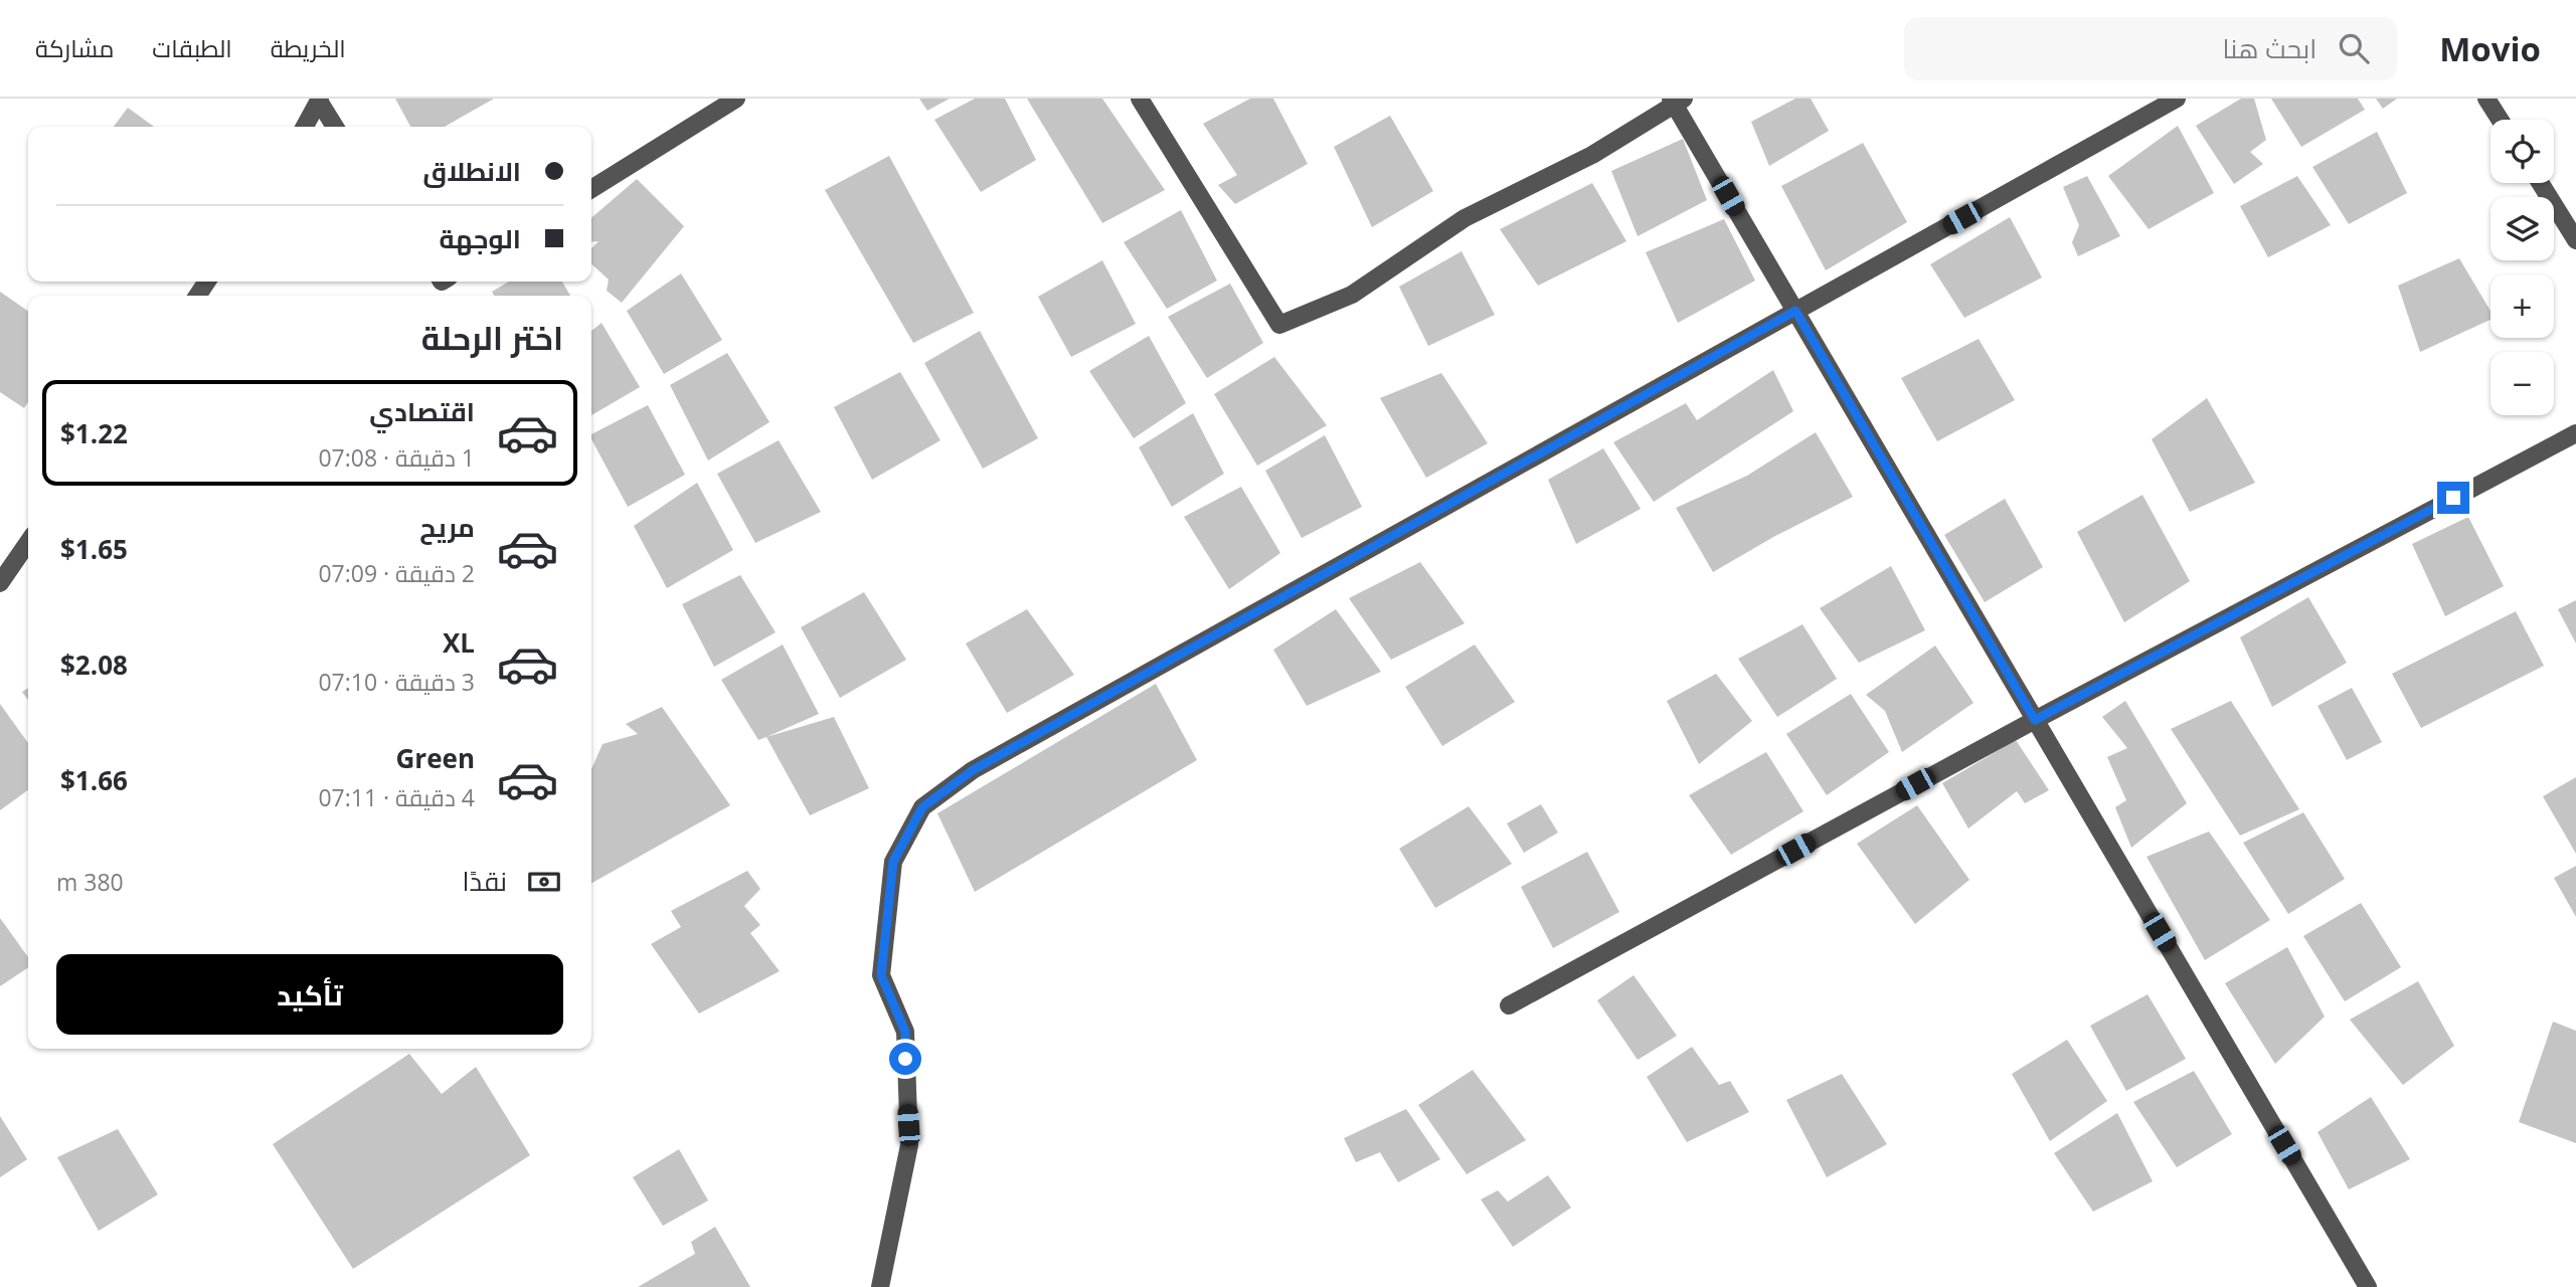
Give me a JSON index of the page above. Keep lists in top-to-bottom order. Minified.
{"page":{"header":"Movio","search":"ابحث هنا","nav":["الخريطة","الطبقات","مشاركة"],"map_buttons":["+","−"],"banner":["الانطلاق","الوجهة"],"heading":"اختر الرحلة","list":[{"name":"اقتصادي","note":"1 دقيقة · 07:08","value":"$1.22"},{"name":"مريح","note":"2 دقيقة · 07:09","value":"$1.65"},{"name":"XL","note":"3 دقيقة · 07:10","value":"$2.08"},{"name":"Green","note":"4 دقيقة · 07:11","value":"$1.66"}],"pay":["نقدًا","380 m"],"buttons":"تأكيد"}}
